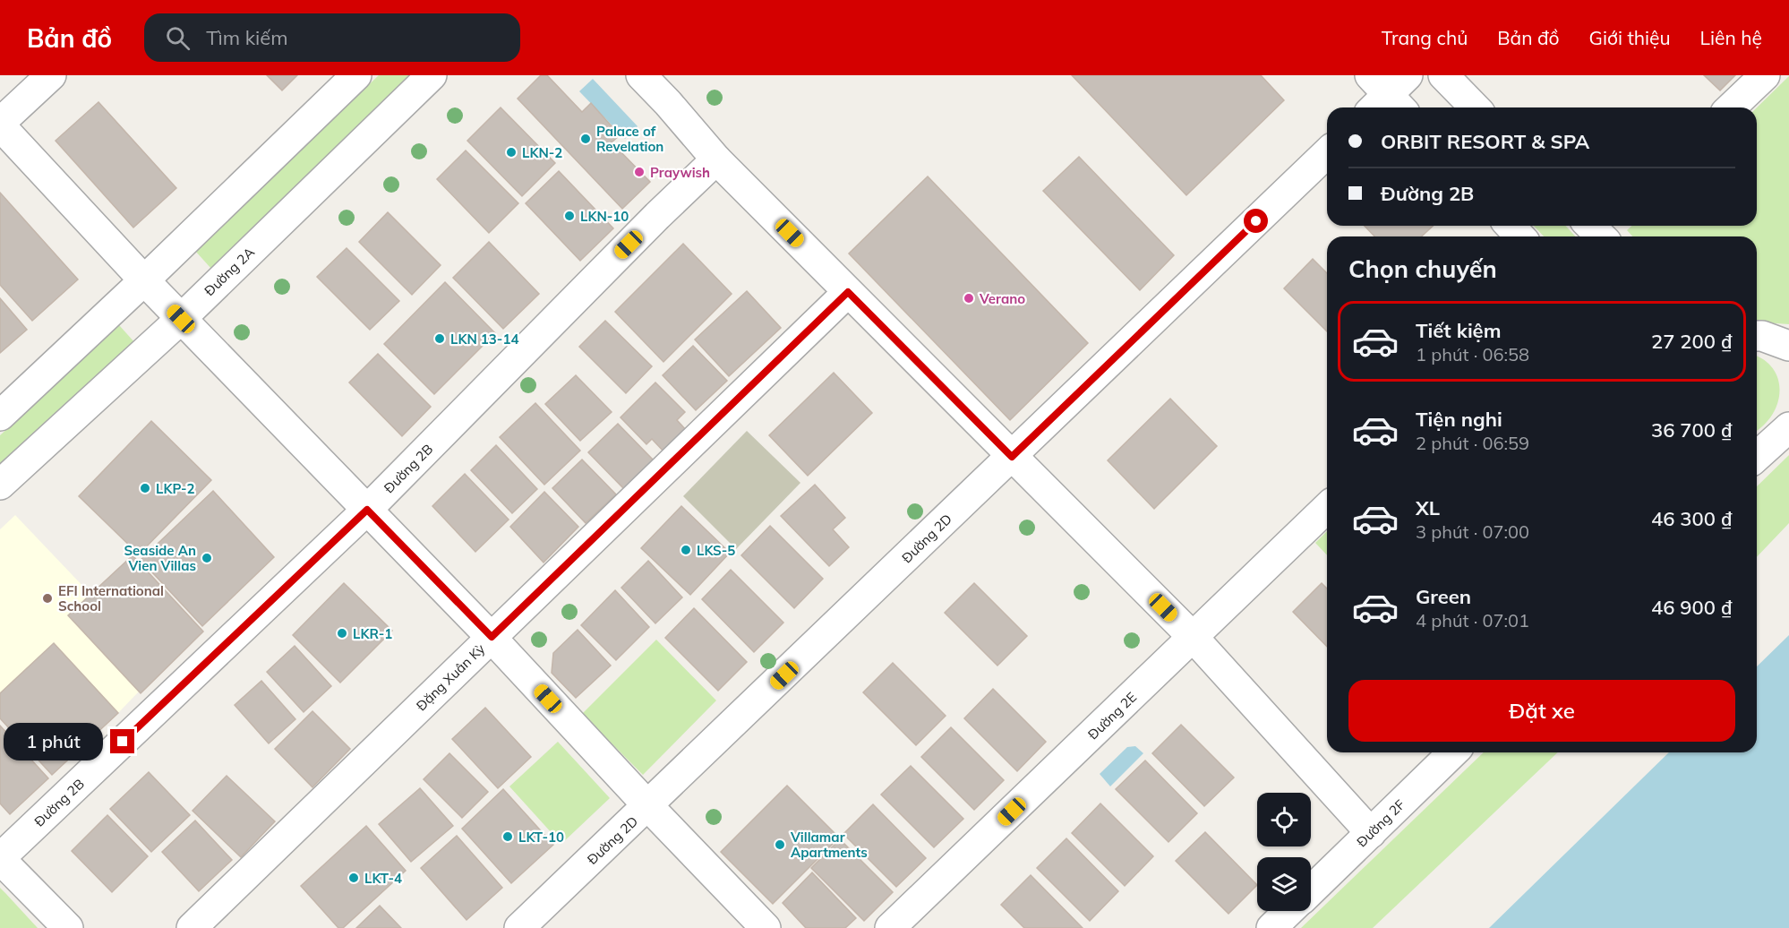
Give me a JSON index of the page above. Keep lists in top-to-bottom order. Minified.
{"streets":{"street":["Đường 2A","Đường 2B","Đường 2D","Đặng Xuân Kỳ","Đường 2E","Đường 2F"]},"places":["Palace of Revelation","LKN-2","Praywish","LKN-10","Verano","LKN 13-14","LKP-2","LKS-5","Seaside An Vien Villas","EFI International School","LKR-1","LKT-10","Villamar Apartments","LKT-4"],"page":{"header":"Bản đồ","search":"Tìm kiếm","nav":["Trang chủ","Bản đồ","Giới thiệu","Liên hệ"],"banner":["ORBIT RESORT & SPA","Đường 2B"],"heading":"Chọn chuyến","list":[{"name":"Tiết kiệm","note":"1 phút · 06:58","value":"27 200 ₫"},{"name":"Tiện nghi","note":"2 phút · 06:59","value":"36 700 ₫"},{"name":"XL","note":"3 phút · 07:00","value":"46 300 ₫"},{"name":"Green","note":"4 phút · 07:01","value":"46 900 ₫"}],"buttons":"Đặt xe","bubble":"1 phút"}}
